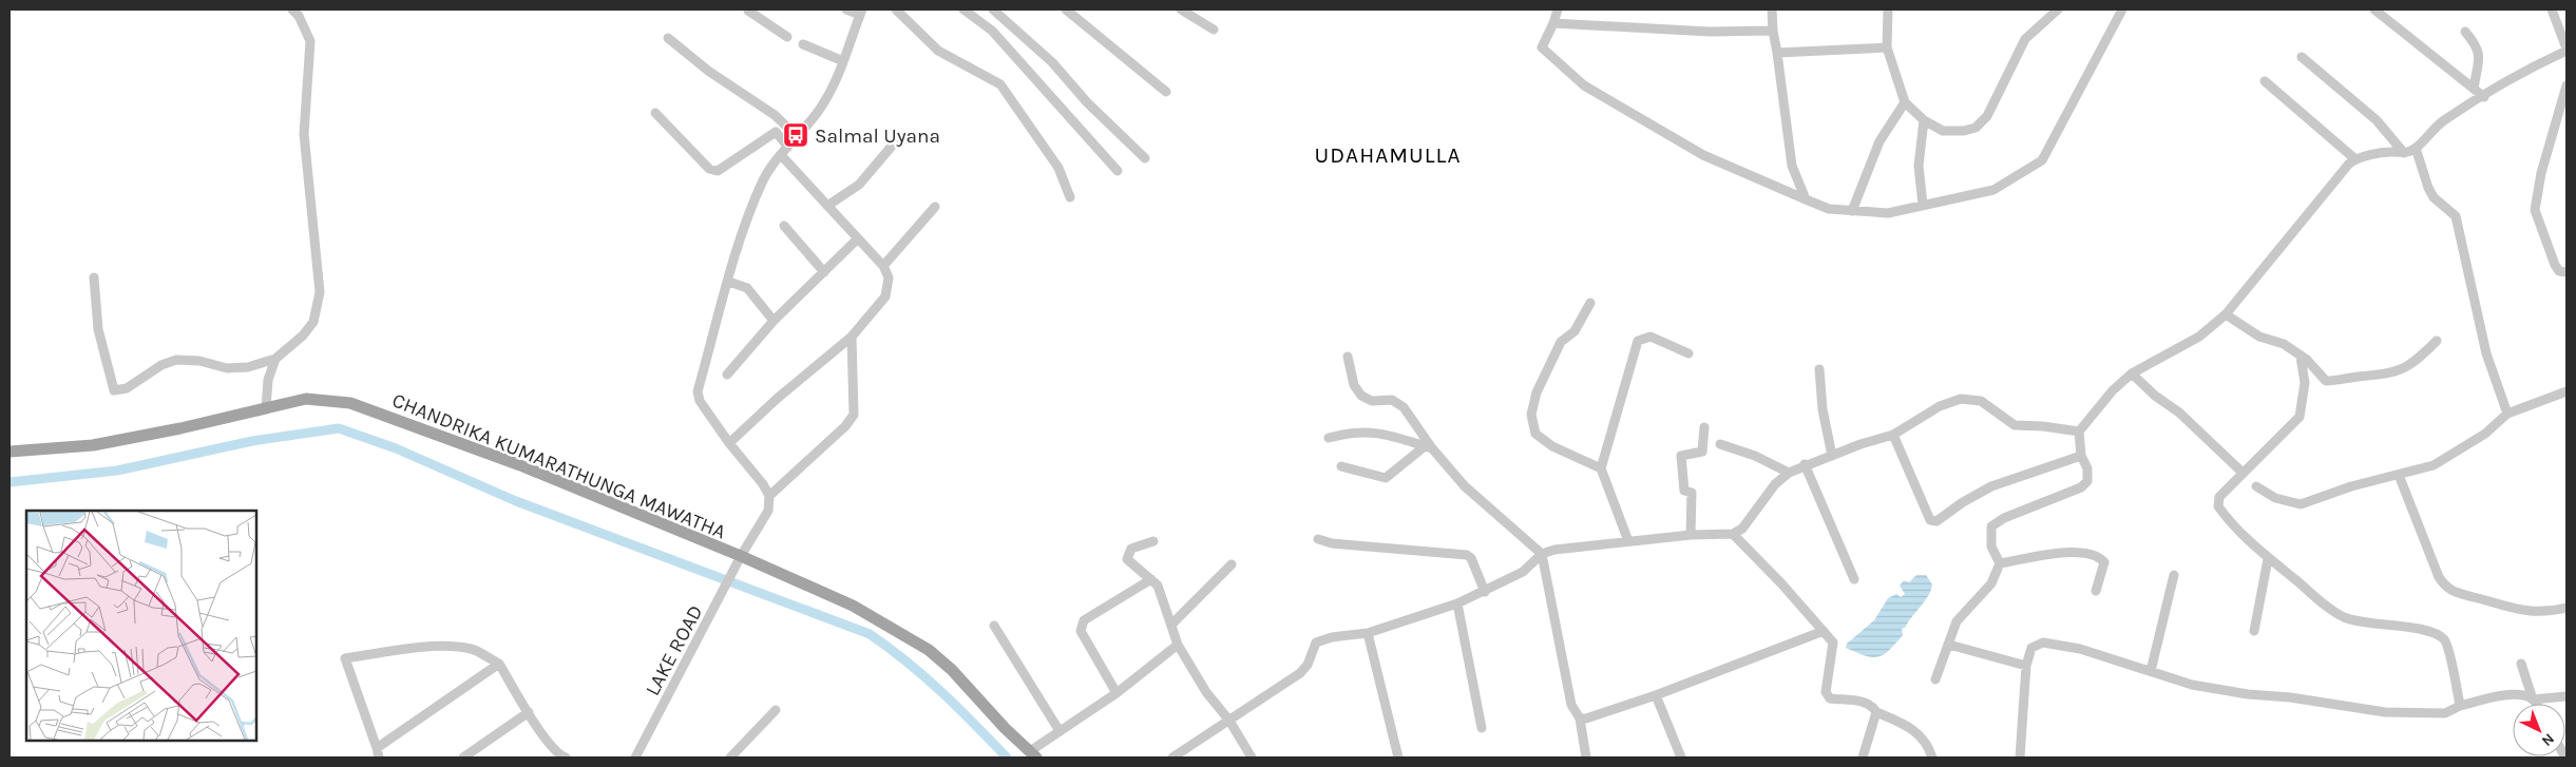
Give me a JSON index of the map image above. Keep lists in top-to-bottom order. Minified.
{"streets":{"main road":["CHANDRIKA KUMARATHUNGA MAWATHA"],"street":["LAKE ROAD"]},"crossings":[["CHANDRIKA KUMARATHUNGA MAWATHA","LAKE ROAD"]],"districts":["UDAHAMULLA"],"places":{"bus stop":["Salmal Uyana"]},"north":"bottom right"}
